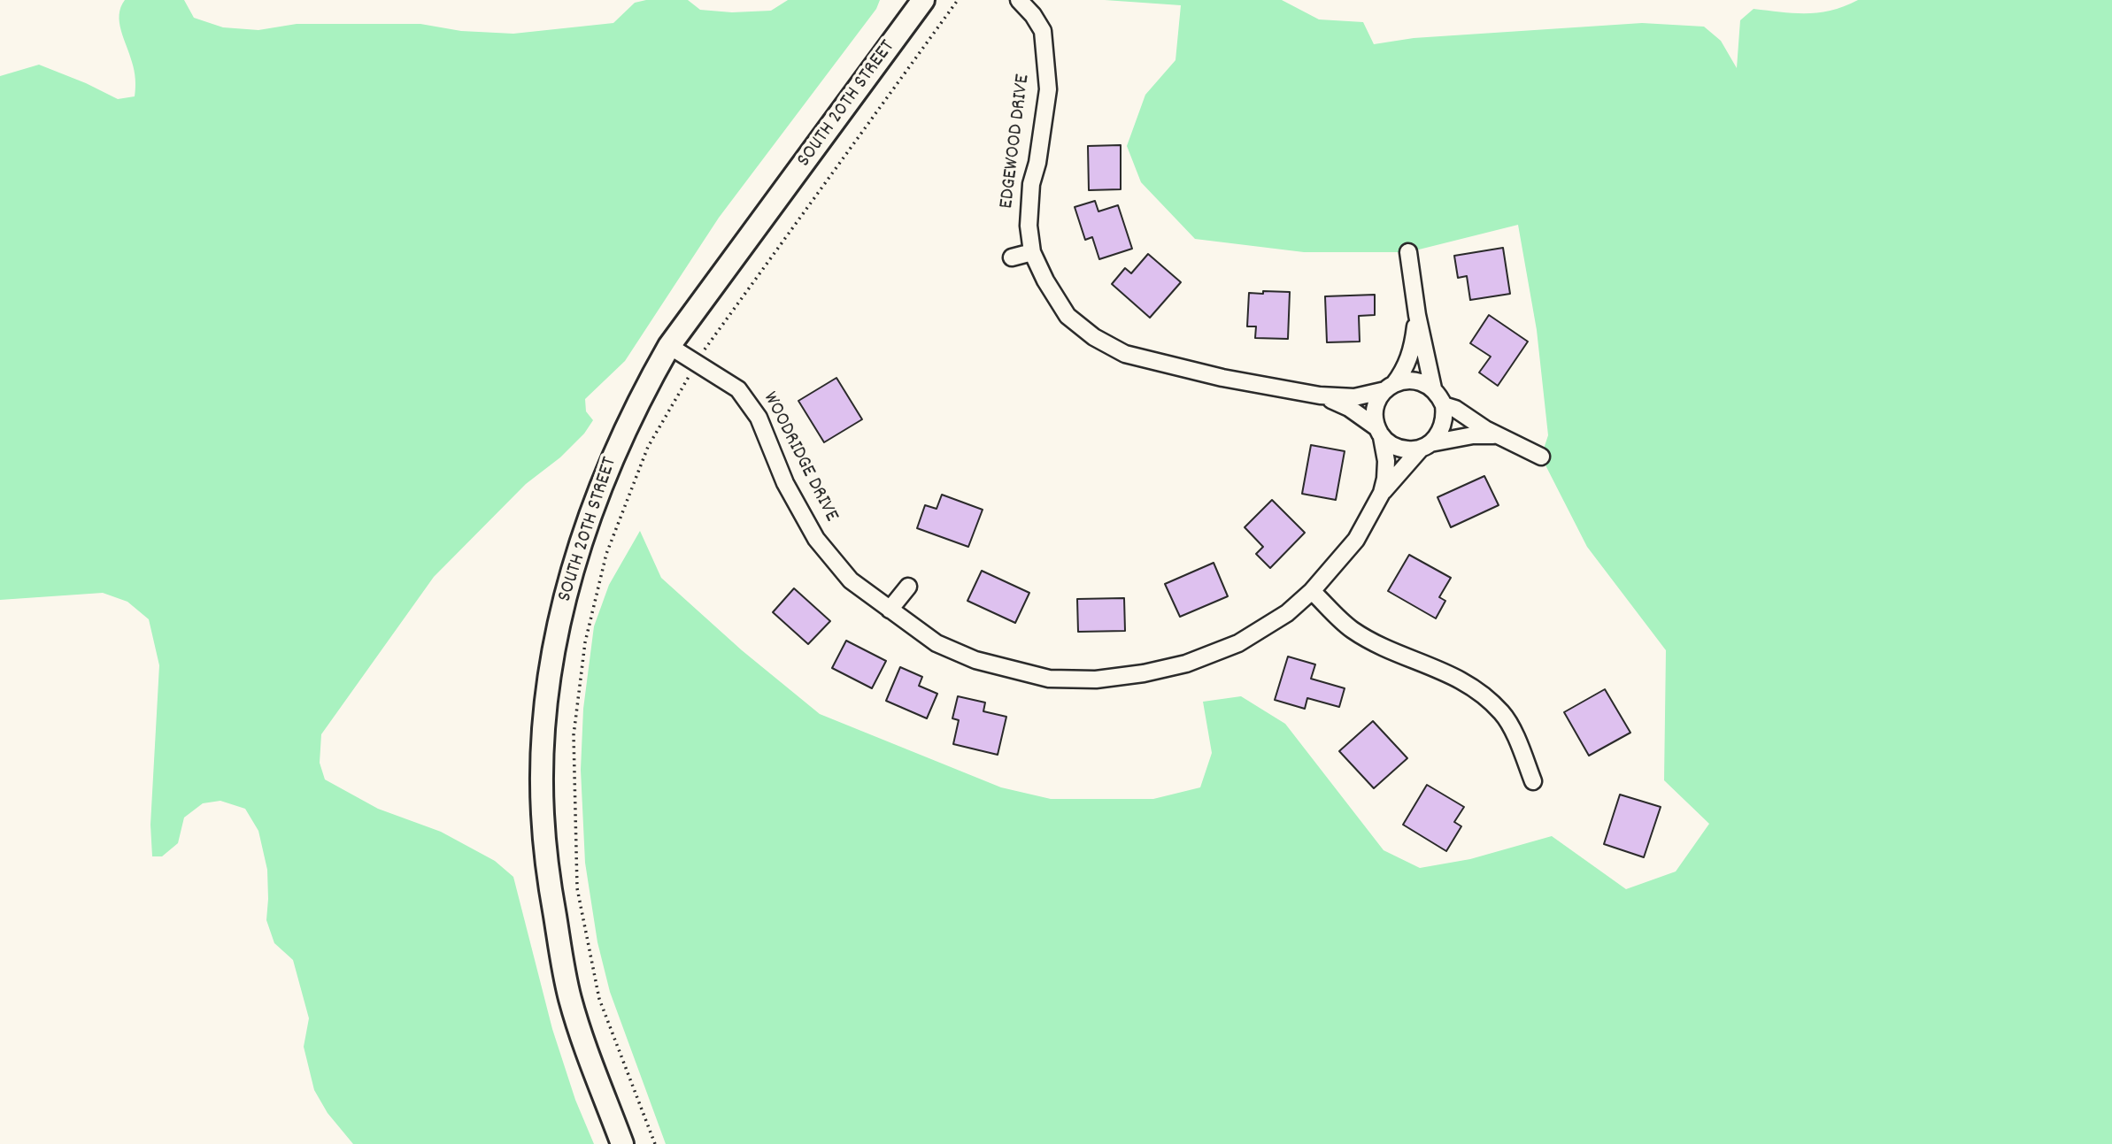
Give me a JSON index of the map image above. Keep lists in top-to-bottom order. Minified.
{"streets":{"main road":["SOUTH 20TH STREET"],"street":["EDGEWOOD DRIVE","WOODRIDGE DRIVE"]},"crossings":[["SOUTH 20TH STREET","WOODRIDGE DRIVE"]]}
